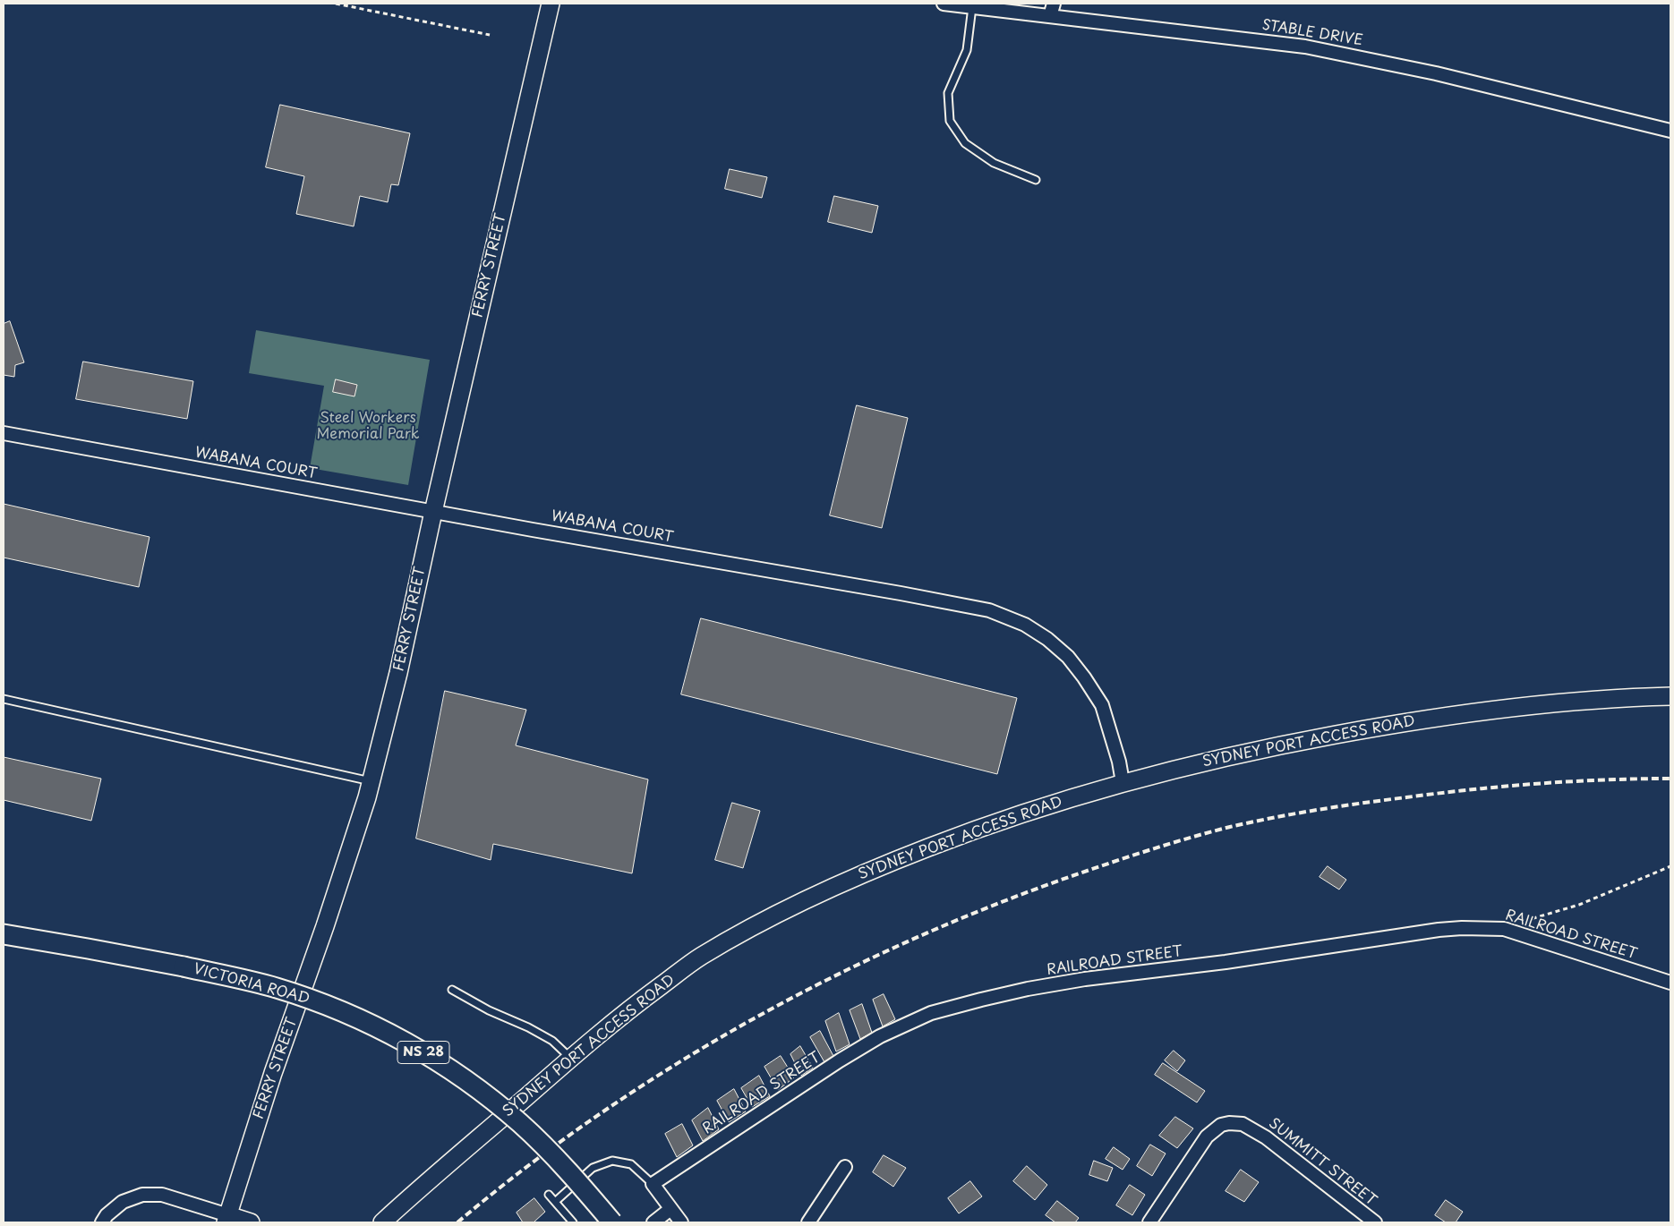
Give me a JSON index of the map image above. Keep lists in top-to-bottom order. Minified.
{"streets":{"main road":["VICTORIA ROAD","NS 28"],"street":["STABLE DRIVE","FERRY STREET","WABANA COURT","SYDNEY PORT ACCESS ROAD","RAILROAD STREET","SUMMITT STREET"]},"crossings":[["FERRY STREET","WABANA COURT"],["WABANA COURT","SYDNEY PORT ACCESS ROAD"]],"parks":["Steel Workers Memorial Park"]}
